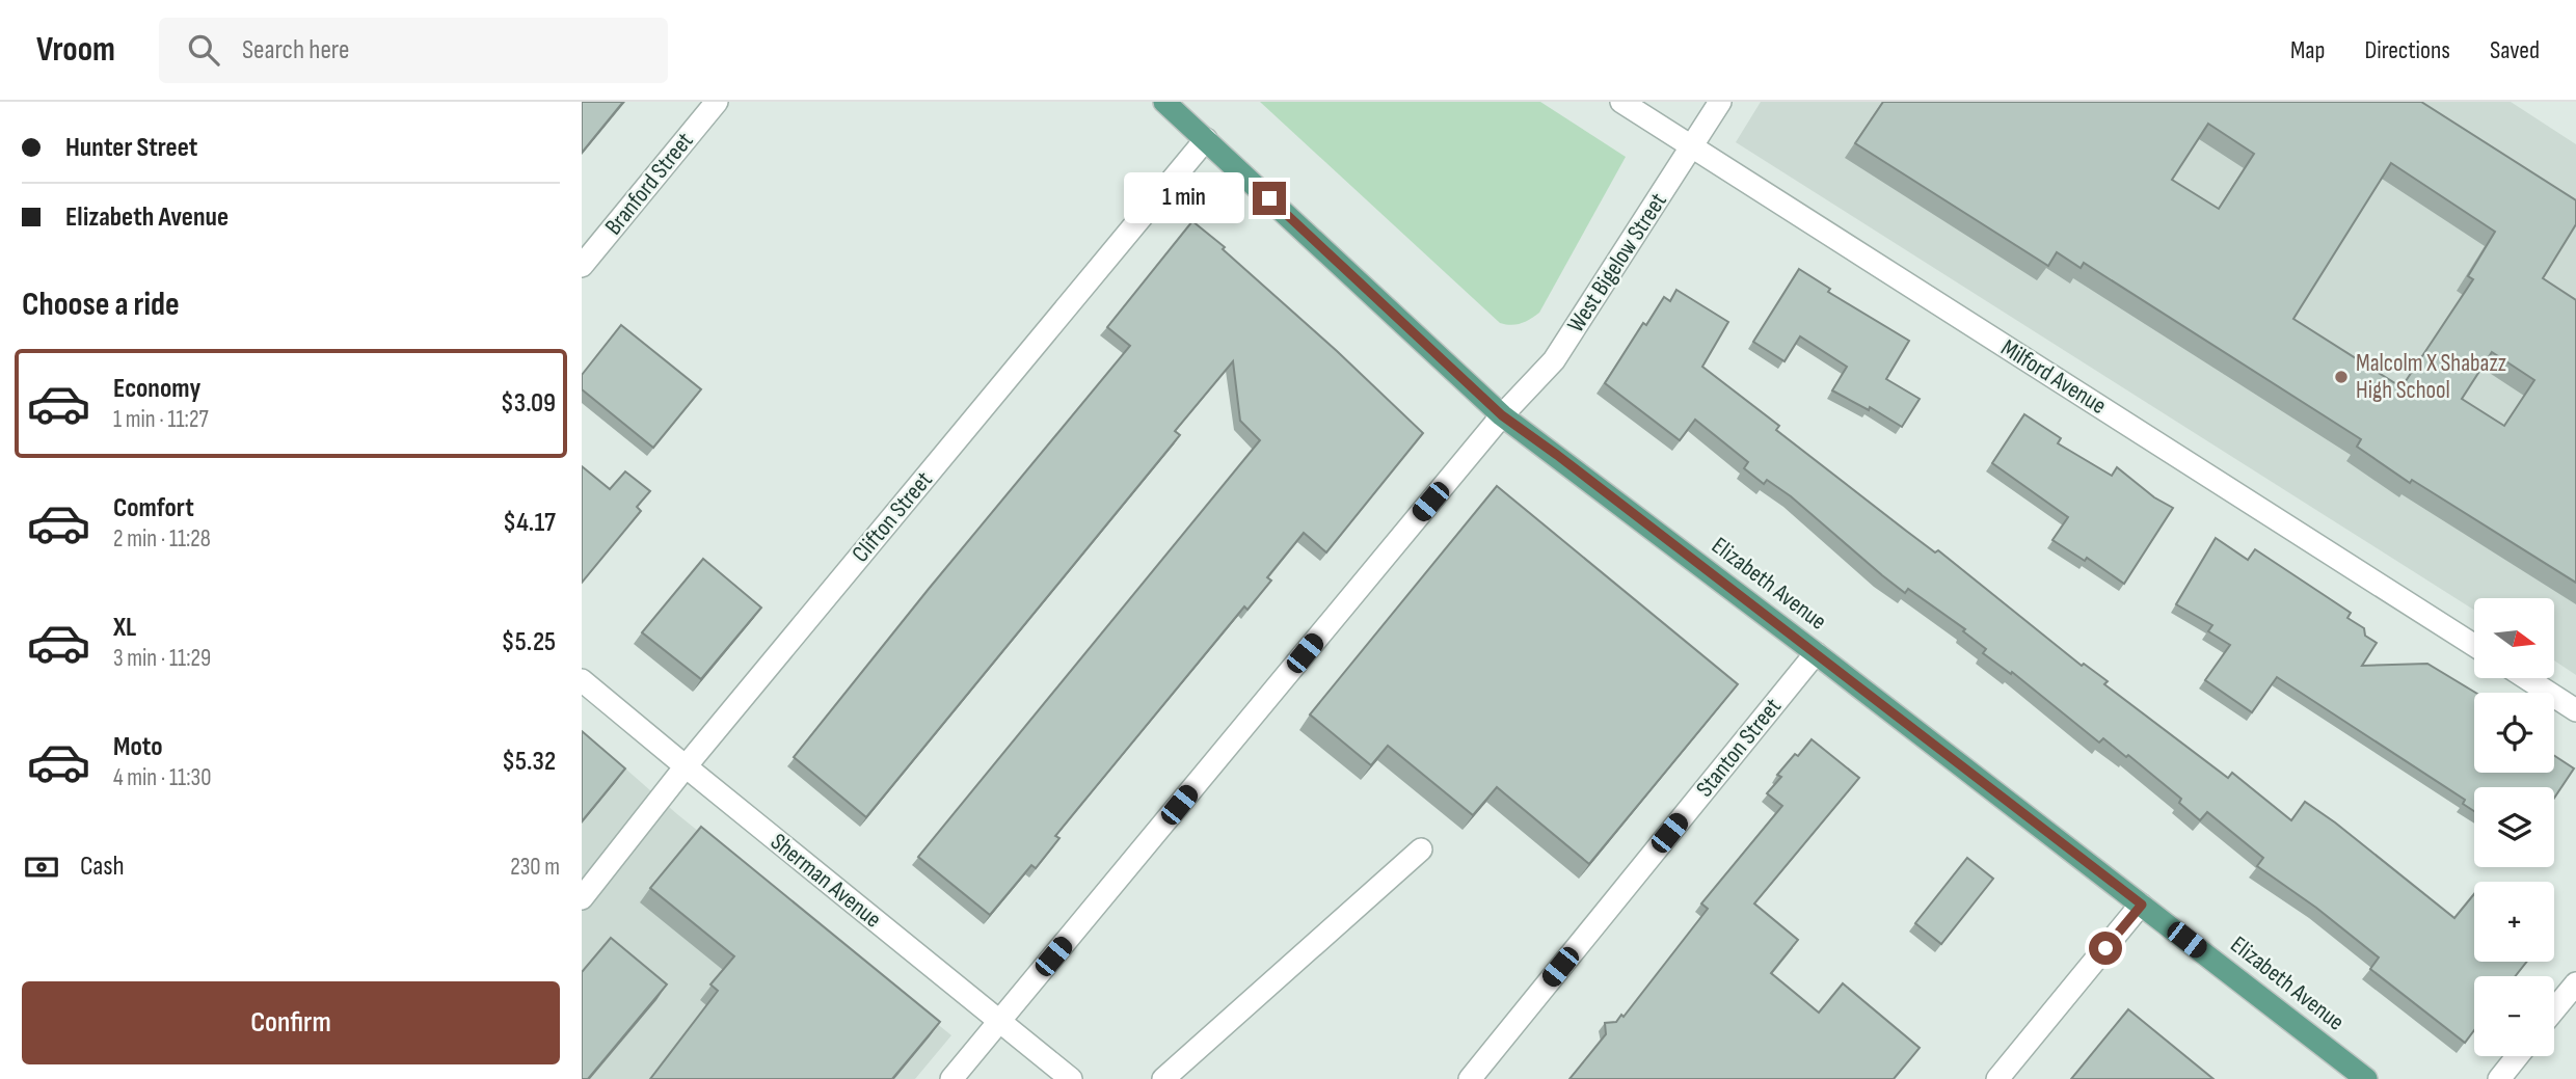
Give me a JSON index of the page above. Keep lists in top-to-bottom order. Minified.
{"streets":{"main road":["Elizabeth Avenue"],"street":["Branford Street","West Bigelow Street","Milford Avenue","Clifton Street","Stanton Street","Sherman Avenue"]},"crossings":[["West Bigelow Street","Milford Avenue"],["West Bigelow Street","Elizabeth Avenue"],["West Bigelow Street","Sherman Avenue"],["Clifton Street","Elizabeth Avenue"],["Clifton Street","Sherman Avenue"],["Elizabeth Avenue","Stanton Street"]],"places":["Malcolm X Shabazz High School"],"north":"right","page":{"header":"Vroom","search":"Search here","nav":["Map","Directions","Saved"],"banner":["Hunter Street","Elizabeth Avenue"],"bubble":"1 min","heading":"Choose a ride","list":[{"name":"Economy","note":"1 min · 11:27","value":"$3.09"},{"name":"Comfort","note":"2 min · 11:28","value":"$4.17"},{"name":"XL","note":"3 min · 11:29","value":"$5.25"},{"name":"Moto","note":"4 min · 11:30","value":"$5.32"}],"map_buttons":["+","−"],"pay":["Cash","230 m"],"buttons":"Confirm"}}
